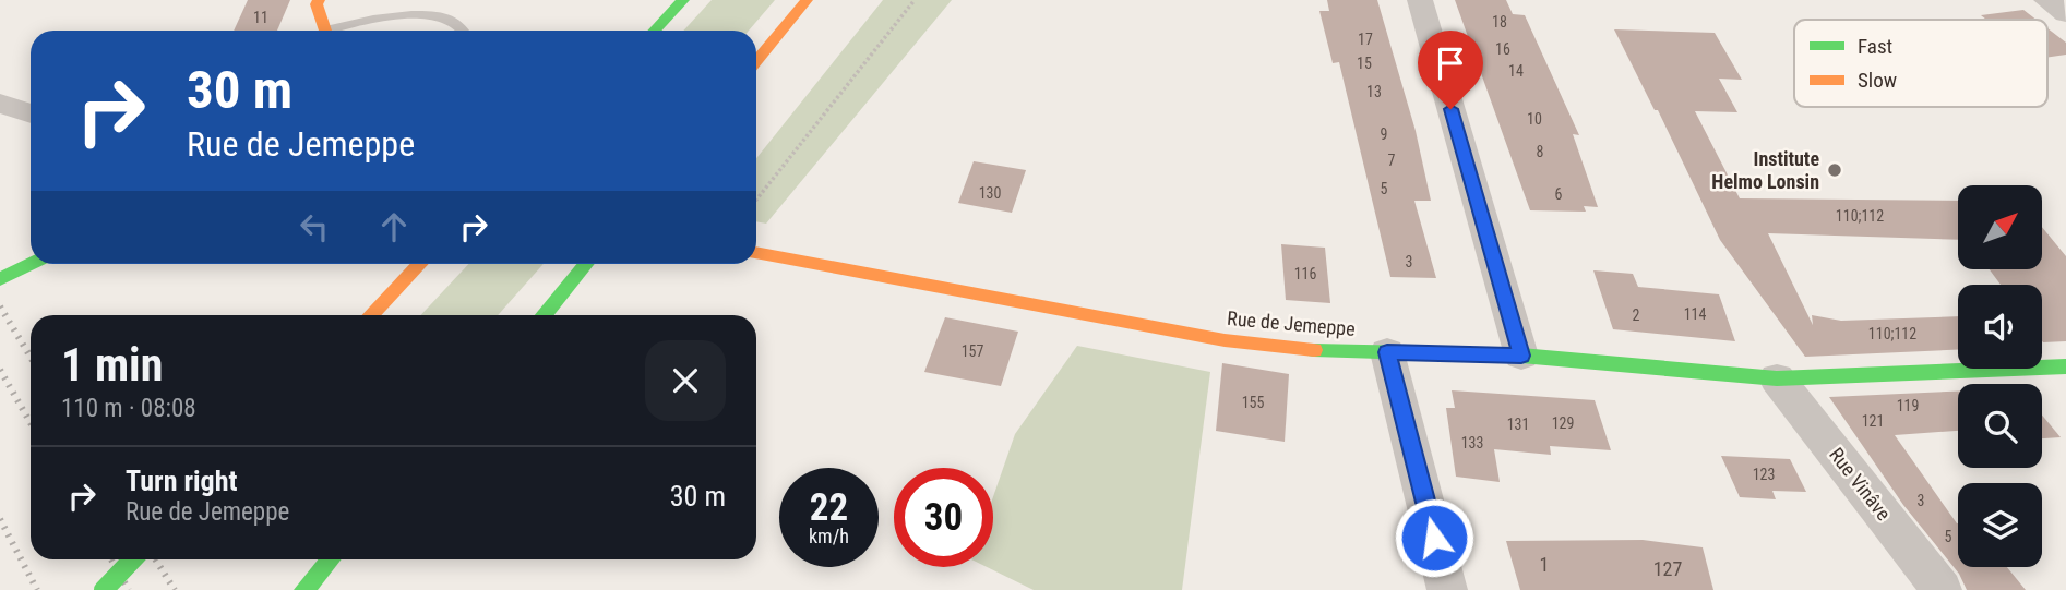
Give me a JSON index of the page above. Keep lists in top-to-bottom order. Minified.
{"streets":{"main road":["Rue de Jemeppe"],"street":["Rue Vinâve"]},"crossings":[["Rue de Jemeppe","Rue Vinâve"]],"places":["Institute Helmo Lonsin"],"house_numbers":["11","18","17","16","15","14","13","10","9","8","7","5","130","6","110;112","3","116","114","2","110;112","157","155","119","121","129","131","133","123","3","5","1","127"],"legend":["Fast","Slow"],"north":"top right","page":{"turn":["30 m","Rue de Jemeppe"],"heading":["1 min","110 m · 08:08"],"list":[{"name":"Turn right","note":"Rue de Jemeppe","value":"30 m"}],"speed":"22 km/h","limit":"30"}}
